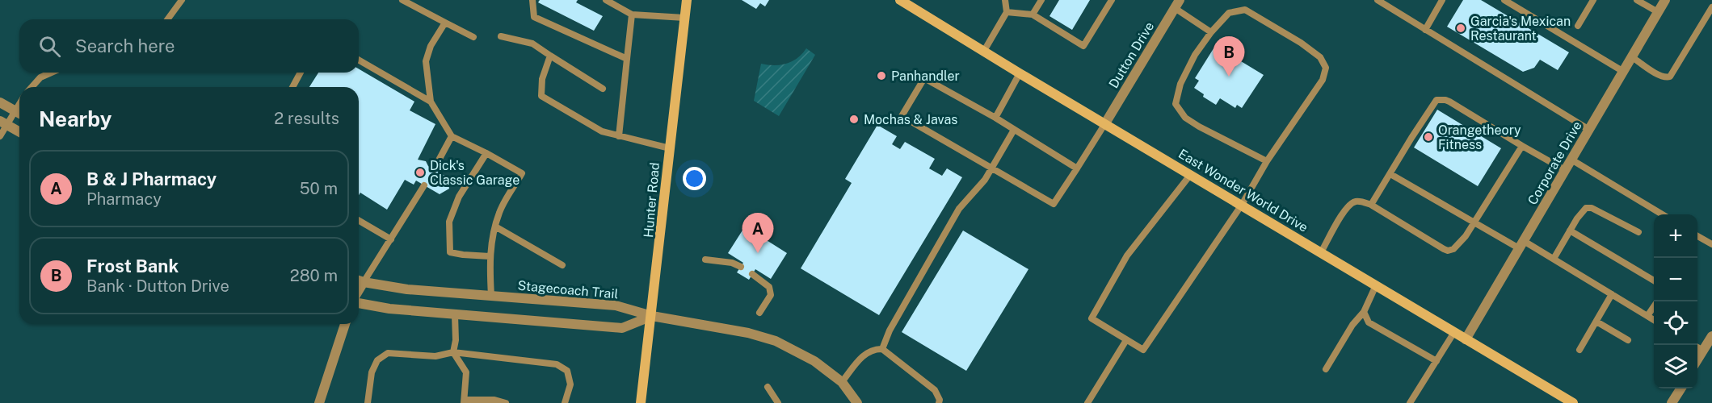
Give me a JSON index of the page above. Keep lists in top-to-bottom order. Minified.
{"streets":{"main road":["East Wonder World Drive","Hunter Road"],"street":["Dutton Drive","Corporate Drive","Stagecoach Trail"]},"crossings":[["Dutton Drive","East Wonder World Drive"],["Corporate Drive","East Wonder World Drive"],["Hunter Road","Stagecoach Trail"]],"places":["Garcia's Mexican Restaurant","Panhandler","Mochas & Javas","Orangetheory Fitness","Dick's Classic Garage"],"page":{"search":"Search here","pins":["B","A"],"heading":["Nearby","2 results"],"list":[{"mark":"A","name":"B & J Pharmacy","note":"Pharmacy","value":"50 m"},{"mark":"B","name":"Frost Bank","note":"Bank · Dutton Drive","value":"280 m"}],"map_buttons":["+","−"]}}
